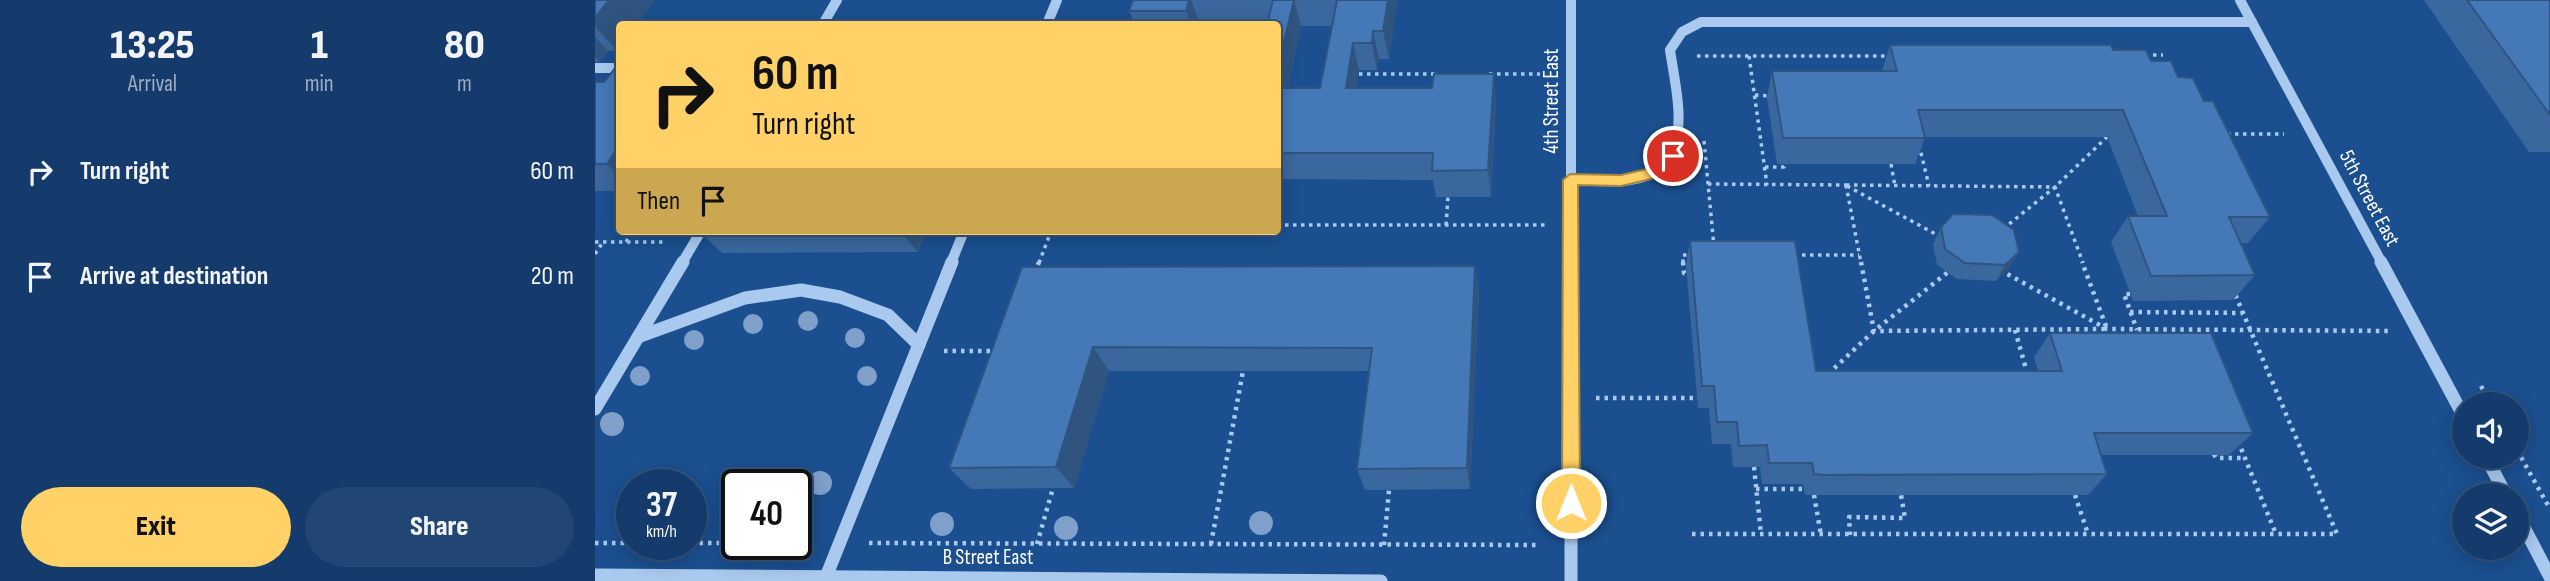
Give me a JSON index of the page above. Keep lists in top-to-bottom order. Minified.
{"streets":{"street":["4th Street East","5th Street East","B Street East"]},"page":{"eta":["13:25","Arrival","1","min","80","m"],"turn":["60 m","Turn right"],"list":[{"name":"Turn right","value":"60 m"},{"name":"Arrive at destination","value":"20 m"}],"then":"Then","speed":"37 km/h","limit":"40","buttons":["Exit","Share"]}}
